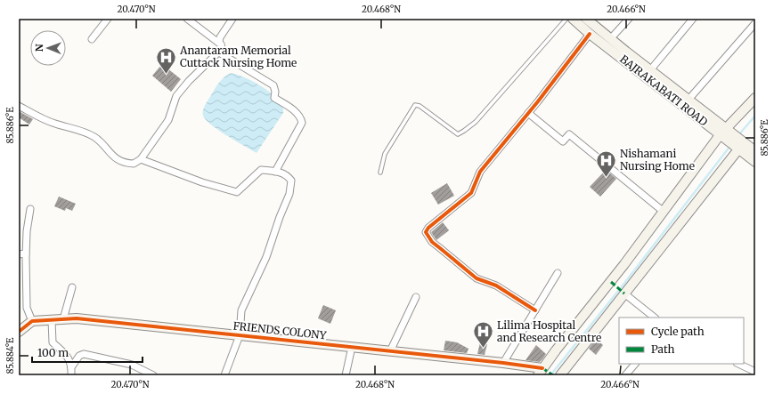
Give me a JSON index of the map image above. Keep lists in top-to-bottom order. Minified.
{"streets":{"street":["BAJRAKABATI ROAD","FRIENDS COLONY"]},"places":{"hospital":["Anantaram Memorial Cuttack Nursing Home","Nishamani Nursing Home","Lilima Hospital and Research Centre"]},"legend":["Cycle path","Path"],"scale_bar":"100 m","north":"left","coordinates":["20.470°N","20.468°N","20.466°N","85.886°E","85.884°E"]}
